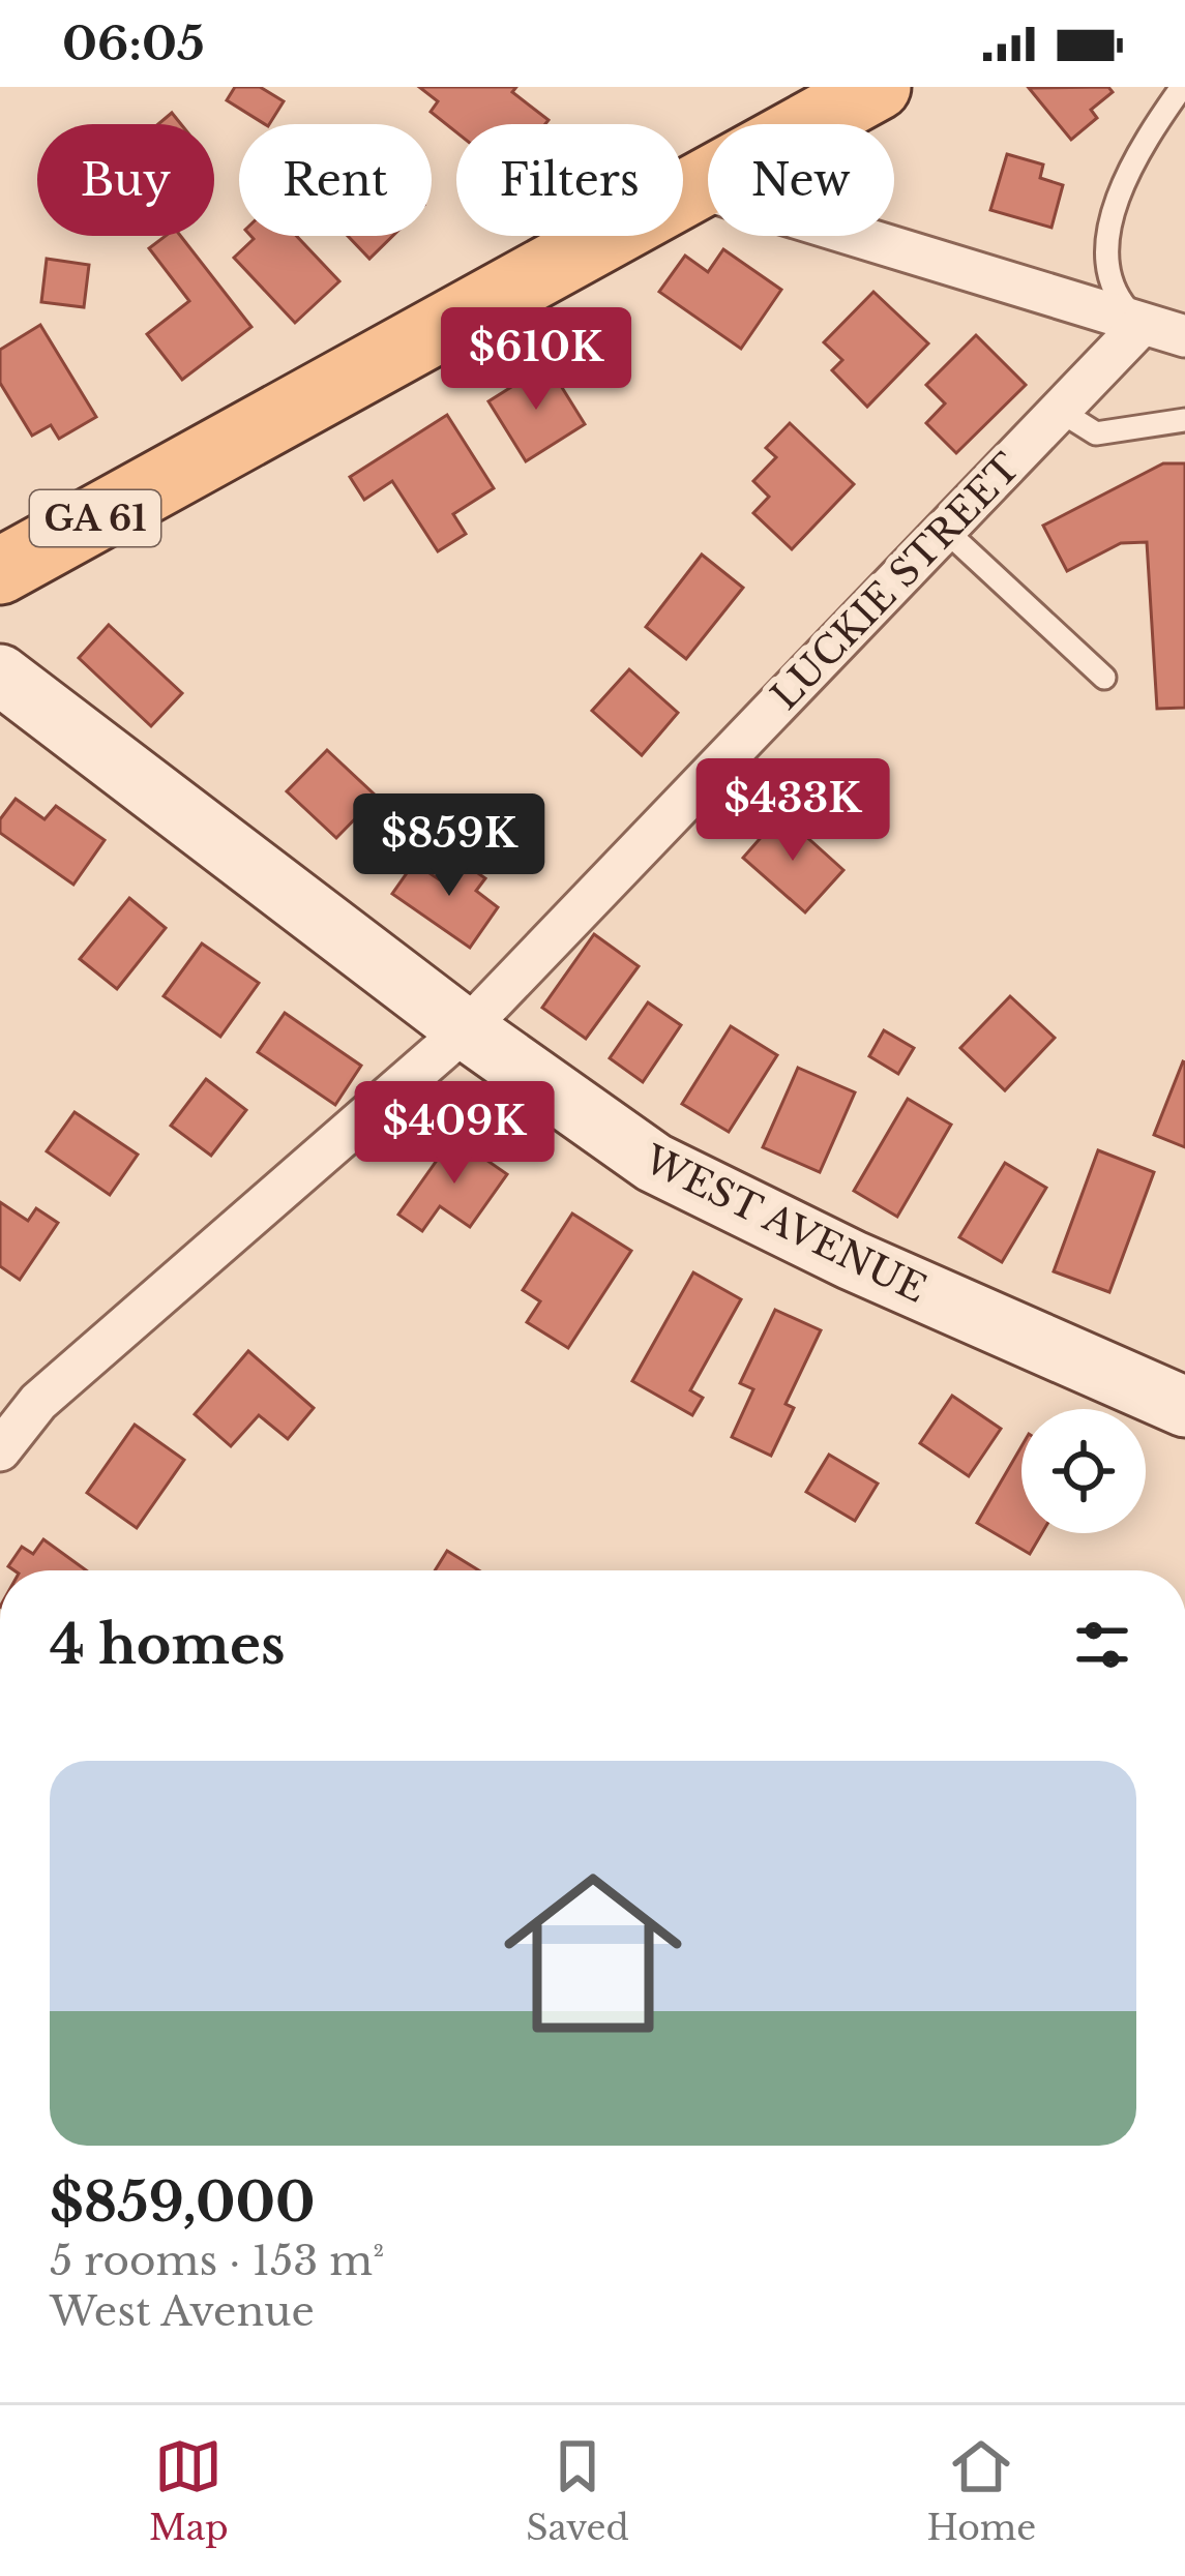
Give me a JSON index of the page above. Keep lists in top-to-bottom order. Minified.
{"streets":{"main road":["GA 61"],"street":["LUCKIE STREET","WEST AVENUE"]},"crossings":[["LUCKIE STREET","WEST AVENUE"]],"page":{"status":"06:05","chip":["Buy","Rent","Filters","New"],"price":["$610K","$433K","$859K","$409K"],"heading":"4 homes","list":[{"name":"$859,000","note":"5 rooms · 153 m² · West Avenue"}],"tabs":["Map","Saved","Home"]}}
